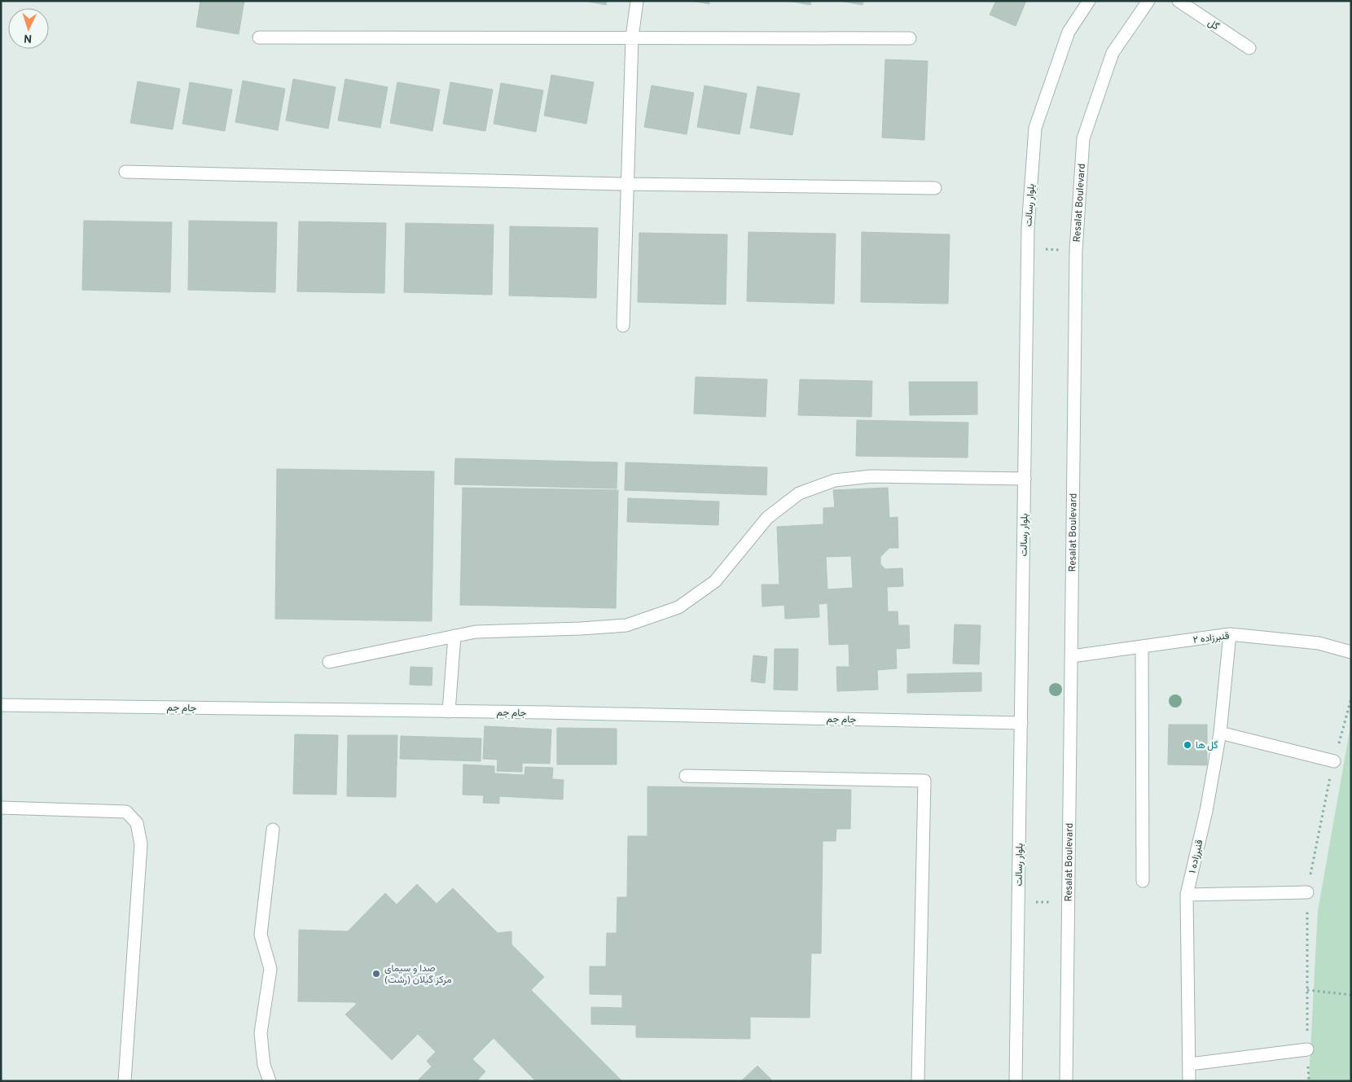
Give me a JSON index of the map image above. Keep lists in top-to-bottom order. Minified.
{"streets":{"street":["گل","Resalat Boulevard","بلوار رسالت","قنبرزاده ۲","جام جم","قنبرزاده ۱"]},"crossings":[["Resalat Boulevard","قنبرزاده ۲"],["بلوار رسالت","جام جم"],["قنبرزاده ۲","قنبرزاده ۱"]],"places":["گل ها","صدا و سیمای مرکز گیلان (رشت)"],"north":"bottom"}
